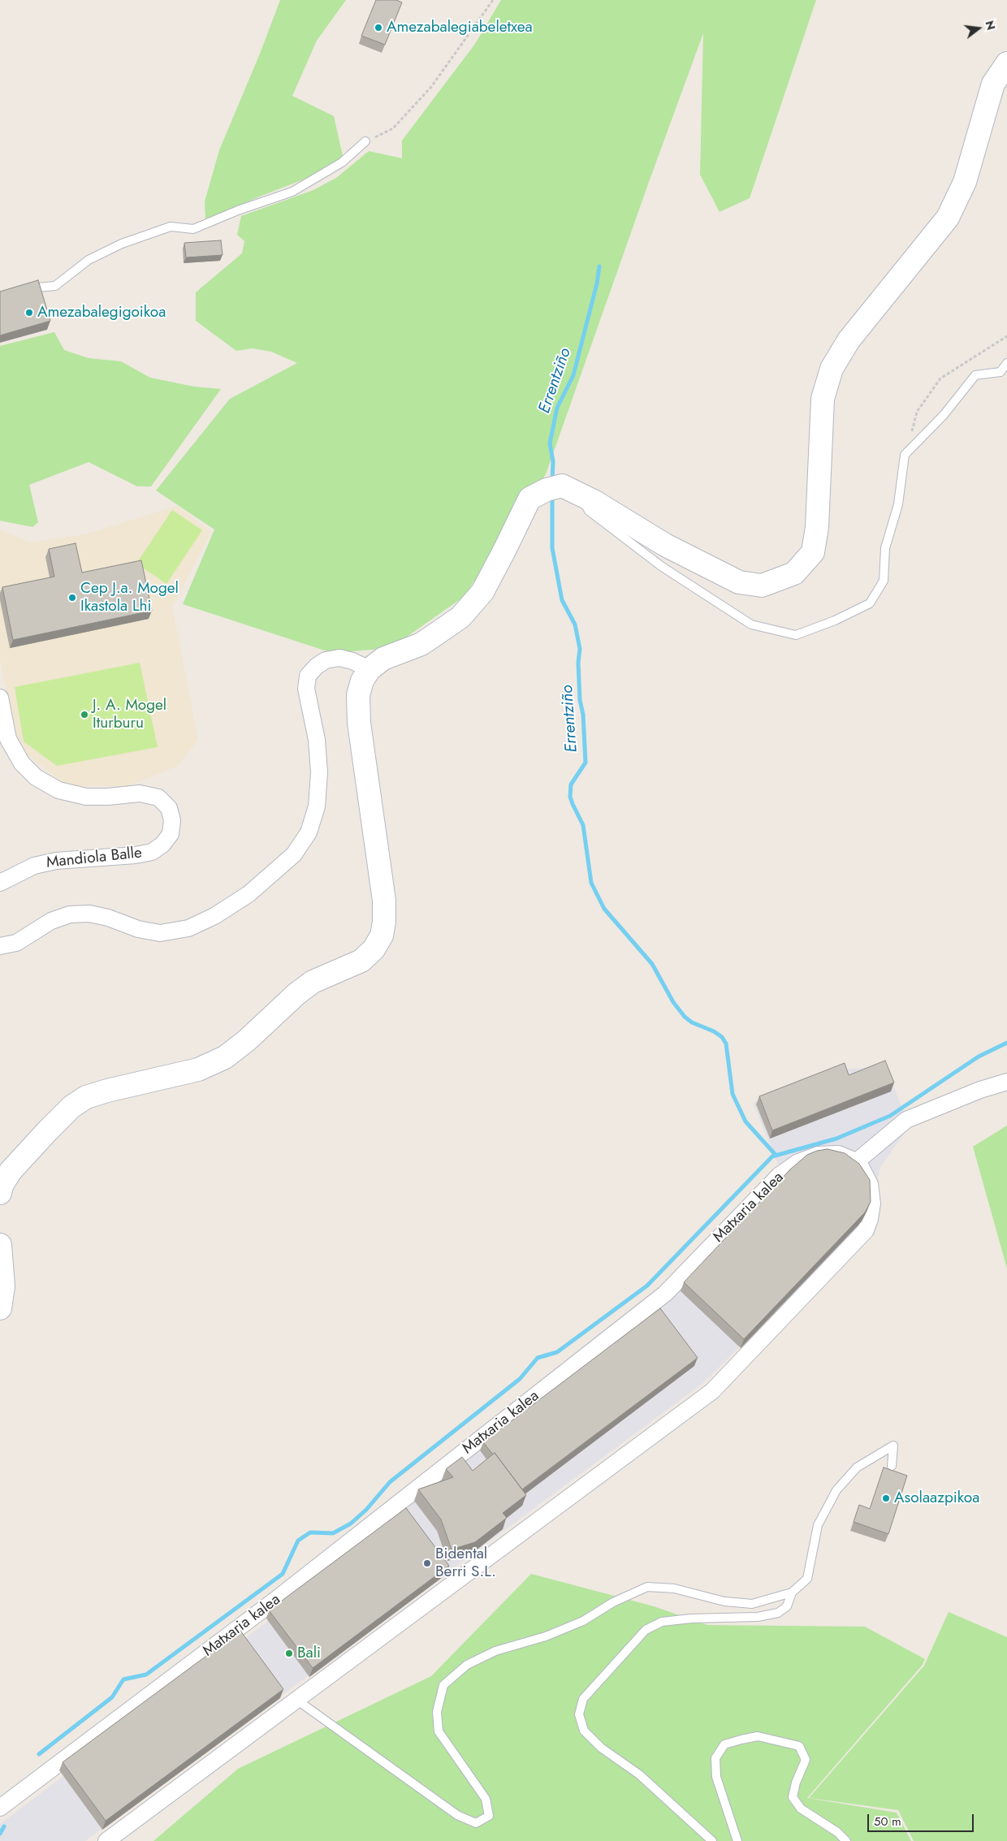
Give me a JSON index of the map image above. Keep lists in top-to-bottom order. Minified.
{"streets":{"street":["Mandiola Balle","Matxaria kalea"]},"water":["Errentziño"],"places":["Amezabalegiabeletxea","Amezabalegigoikoa","Cep J.a. Mogel Ikastola Lhi","J. A. Mogel Iturburu","Asolaazpikoa","Bidental Berri S.L.","Bali"],"scale_bar":"50 m","north":"right"}
